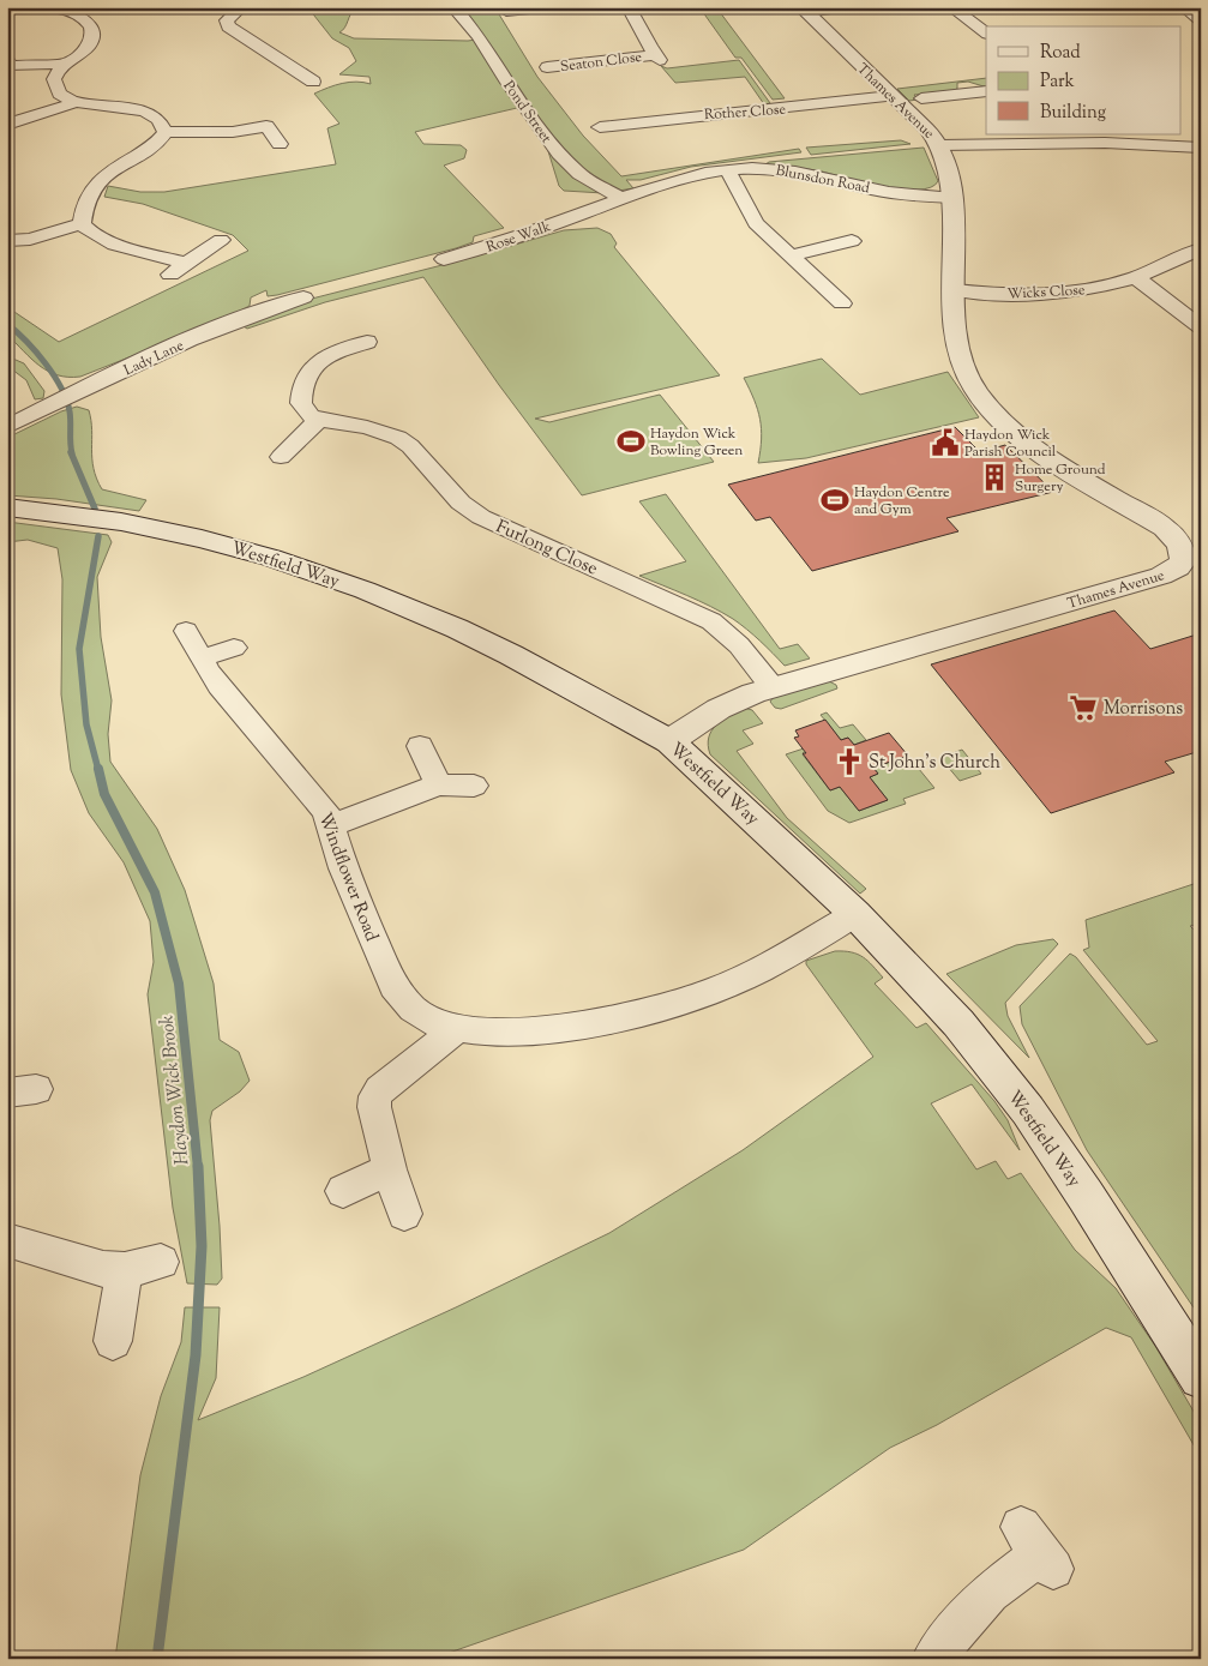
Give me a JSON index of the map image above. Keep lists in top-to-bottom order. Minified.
{"streets":{"street":["Seaton Close","Thames Avenue","Pond Street","Rother Close","Blunsdon Road","Rose Walk","Wicks Close","Lady Lane","Furlong Close","Westfield Way","Windflower Road"]},"crossings":[["Thames Avenue","Rother Close"],["Thames Avenue","Blunsdon Road"],["Thames Avenue","Wicks Close"],["Thames Avenue","Furlong Close"],["Thames Avenue","Westfield Way"],["Pond Street","Blunsdon Road"],["Blunsdon Road","Rose Walk"],["Westfield Way","Windflower Road"]],"water":["Haydon Wick Brook"],"places":{"sports":["Haydon Wick Bowling Green","Haydon Centre and Gym"],"public building":["Haydon Wick Parish Council"],"building":["Home Ground Surgery"],"supermarket":["Morrisons"],"church":["St John's Church"]},"legend":["Road","Park","Building"]}
